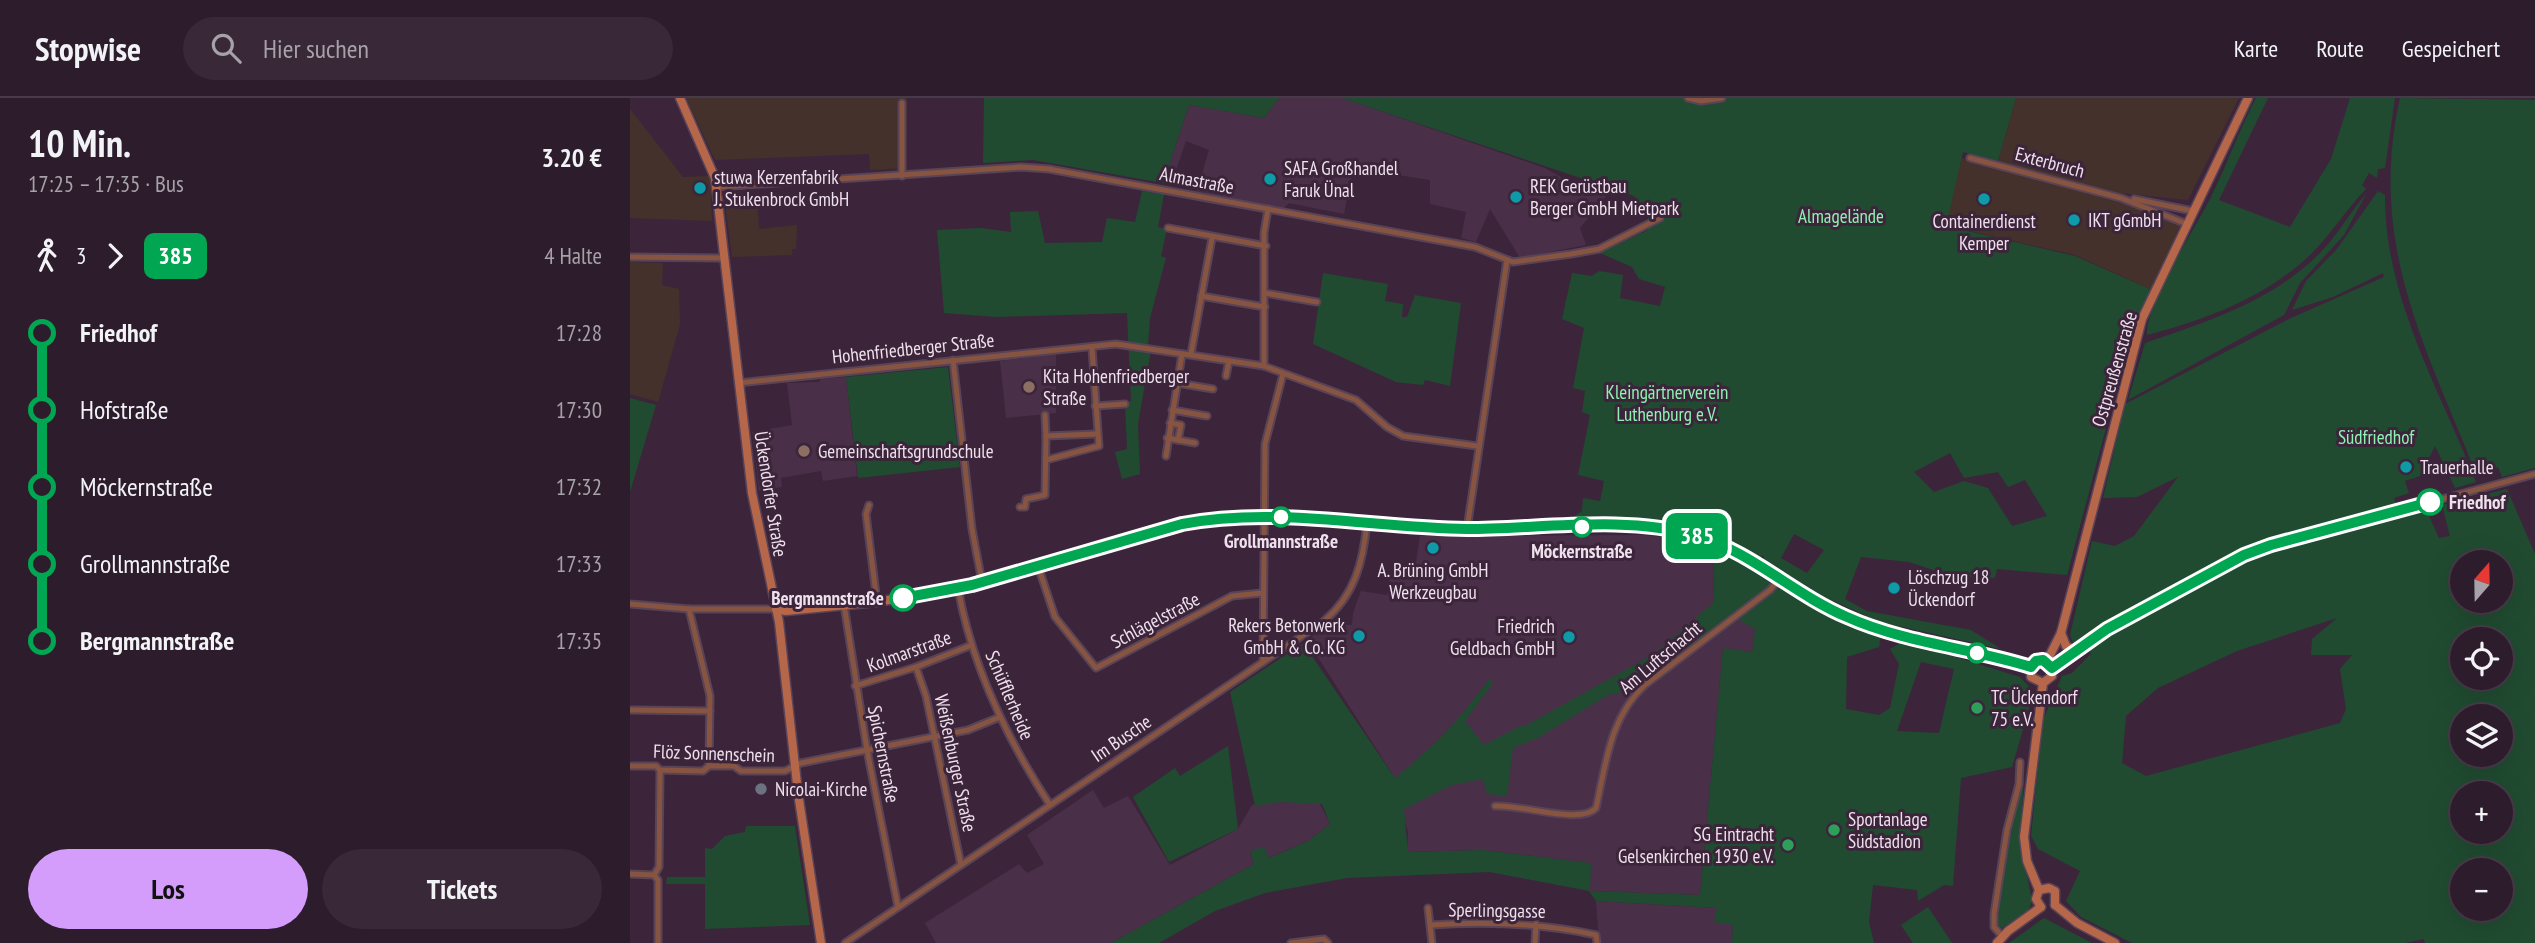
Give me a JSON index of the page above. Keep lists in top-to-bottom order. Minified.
{"streets":{"street":["Exterbruch","Almastraße","Hohenfriedberger Straße","Ostpreußenstraße","Ückendorfer Straße","Schlägelstraße","Kolmarstraße","Am Luftschacht","Schüfflerheide","Im Busche","Flöz Sonnenschein","Spichernstraße","Weißenburger Straße","Sperlingsgasse"]},"crossings":[["Exterbruch","Ostpreußenstraße"],["Almastraße","Ückendorfer Straße"],["Hohenfriedberger Straße","Ückendorfer Straße"],["Ückendorfer Straße","Flöz Sonnenschein"],["Kolmarstraße","Schüfflerheide"],["Kolmarstraße","Spichernstraße"],["Kolmarstraße","Weißenburger Straße"],["Schüfflerheide","Im Busche"],["Schüfflerheide","Flöz Sonnenschein"],["Im Busche","Spichernstraße"],["Im Busche","Weißenburger Straße"],["Flöz Sonnenschein","Spichernstraße"],["Flöz Sonnenschein","Weißenburger Straße"]],"parks":["Almagelände","Kleingärtnerverein Luthenburg e.V.","Südfriedhof"],"places":["SAFA Großhandel Faruk Ünal","stuwa Kerzenfabrik J. Stukenbrock GmbH","REK Gerüstbau Berger GmbH Mietpark","Containerdienst Kemper","IKT gGmbH","Kita Hohenfriedberger Straße","Gemeinschaftsgrundschule","Trauerhalle","Friedhof","Grollmannstraße","Möckernstraße","A. Brüning GmbH Werkzeugbau","Löschzug 18 Ückendorf","Bergmannstraße","Rekers Betonwerk GmbH & Co. KG","Friedrich Geldbach GmbH","TC Ückendorf 75 e.V.","Nicolai-Kirche","Sportanlage Südstadion","SG Eintracht Gelsenkirchen 1930 e.V."],"lines":["bus line 385"],"north":"top","page":{"header":"Stopwise","search":"Hier suchen","nav":["Karte","Route","Gespeichert"],"heading":["10 Min.","17:25 – 17:35 · Bus","3.20 €"],"on_map":"385","legs":["3","385","4 Halte"],"list":[{"name":"Friedhof","value":"17:28"},{"name":"Hofstraße","value":"17:30"},{"name":"Möckernstraße","value":"17:32"},{"name":"Grollmannstraße","value":"17:33"},{"name":"Bergmannstraße","value":"17:35"}],"map_buttons":["+","−"],"buttons":["Los","Tickets"]}}
